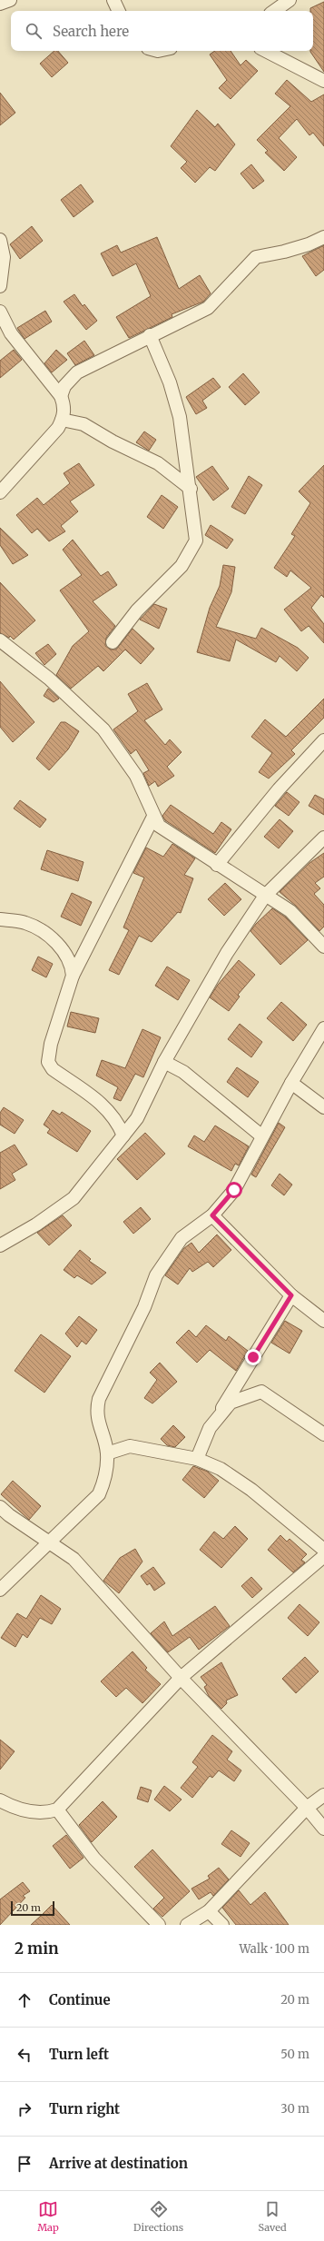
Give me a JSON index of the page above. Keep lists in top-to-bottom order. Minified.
{"scale_bar":"20 m","page":{"search":"Search here","scale":"20 m","heading":["2 min","Walk · 100 m"],"list":[["Continue","20 m"],["Turn left","50 m"],["Turn right","30 m"],"Arrive at destination"],"nav":["Map","Directions","Saved"]}}
